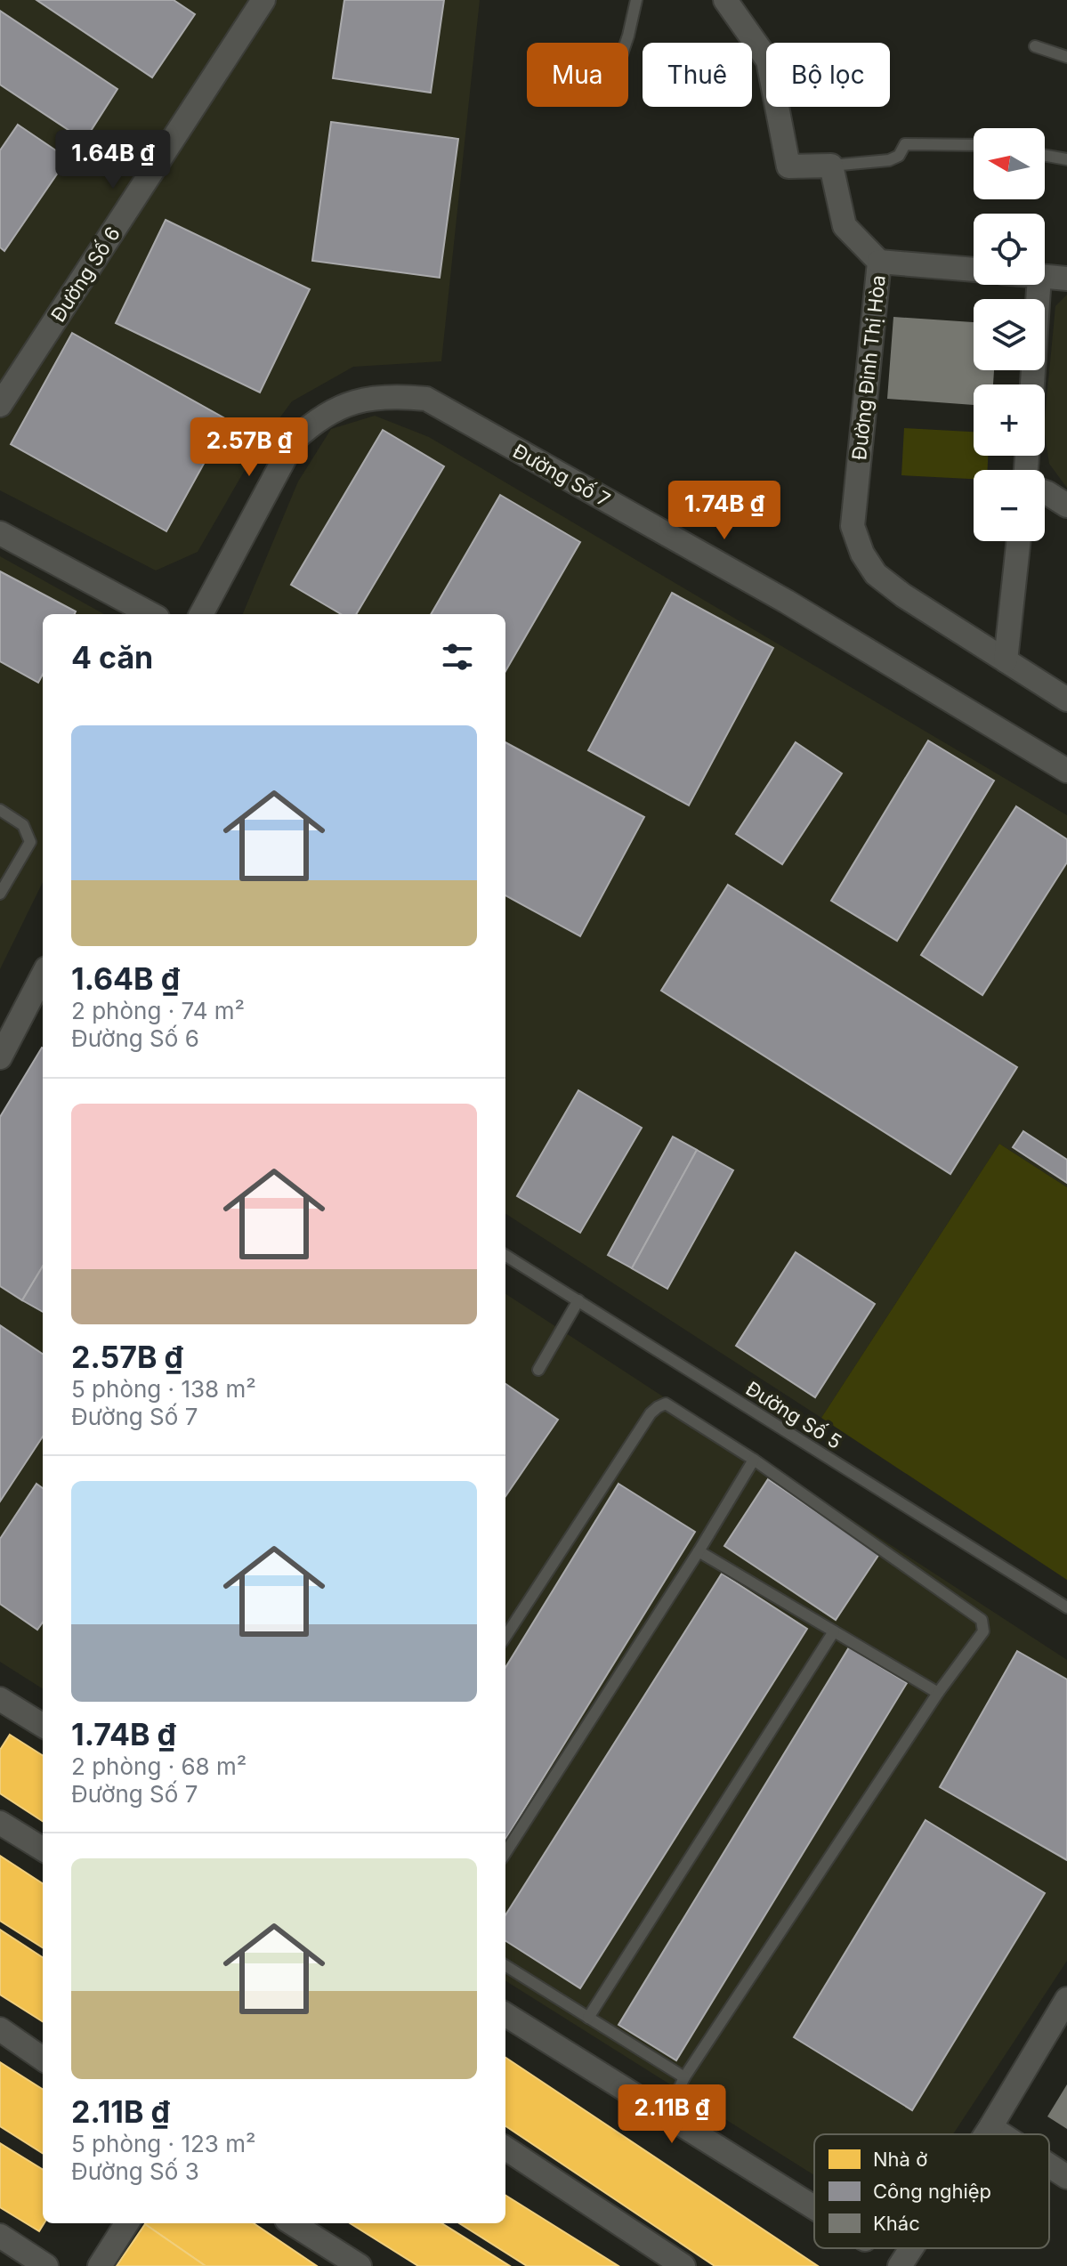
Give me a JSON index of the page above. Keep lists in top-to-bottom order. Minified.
{"streets":{"street":["Đường Số 6","Đường Đinh Thị Hòa","Đường Số 7"],"lane":["Đường Số 5"]},"legend":["Nhà ở","Công nghiệp","Khác"],"north":"left","page":{"chip":["Mua","Thuê","Bộ lọc"],"map_buttons":["+","−"],"price":["1.64B ₫","2.57B ₫","1.74B ₫","2.11B ₫"],"heading":"4 căn","list":[{"name":"1.64B ₫","note":"2 phòng · 74 m² · Đường Số 6"},{"name":"2.57B ₫","note":"5 phòng · 138 m² · Đường Số 7"},{"name":"1.74B ₫","note":"2 phòng · 68 m² · Đường Số 7"},{"name":"2.11B ₫","note":"5 phòng · 123 m² · Đường Số 3"}]}}
